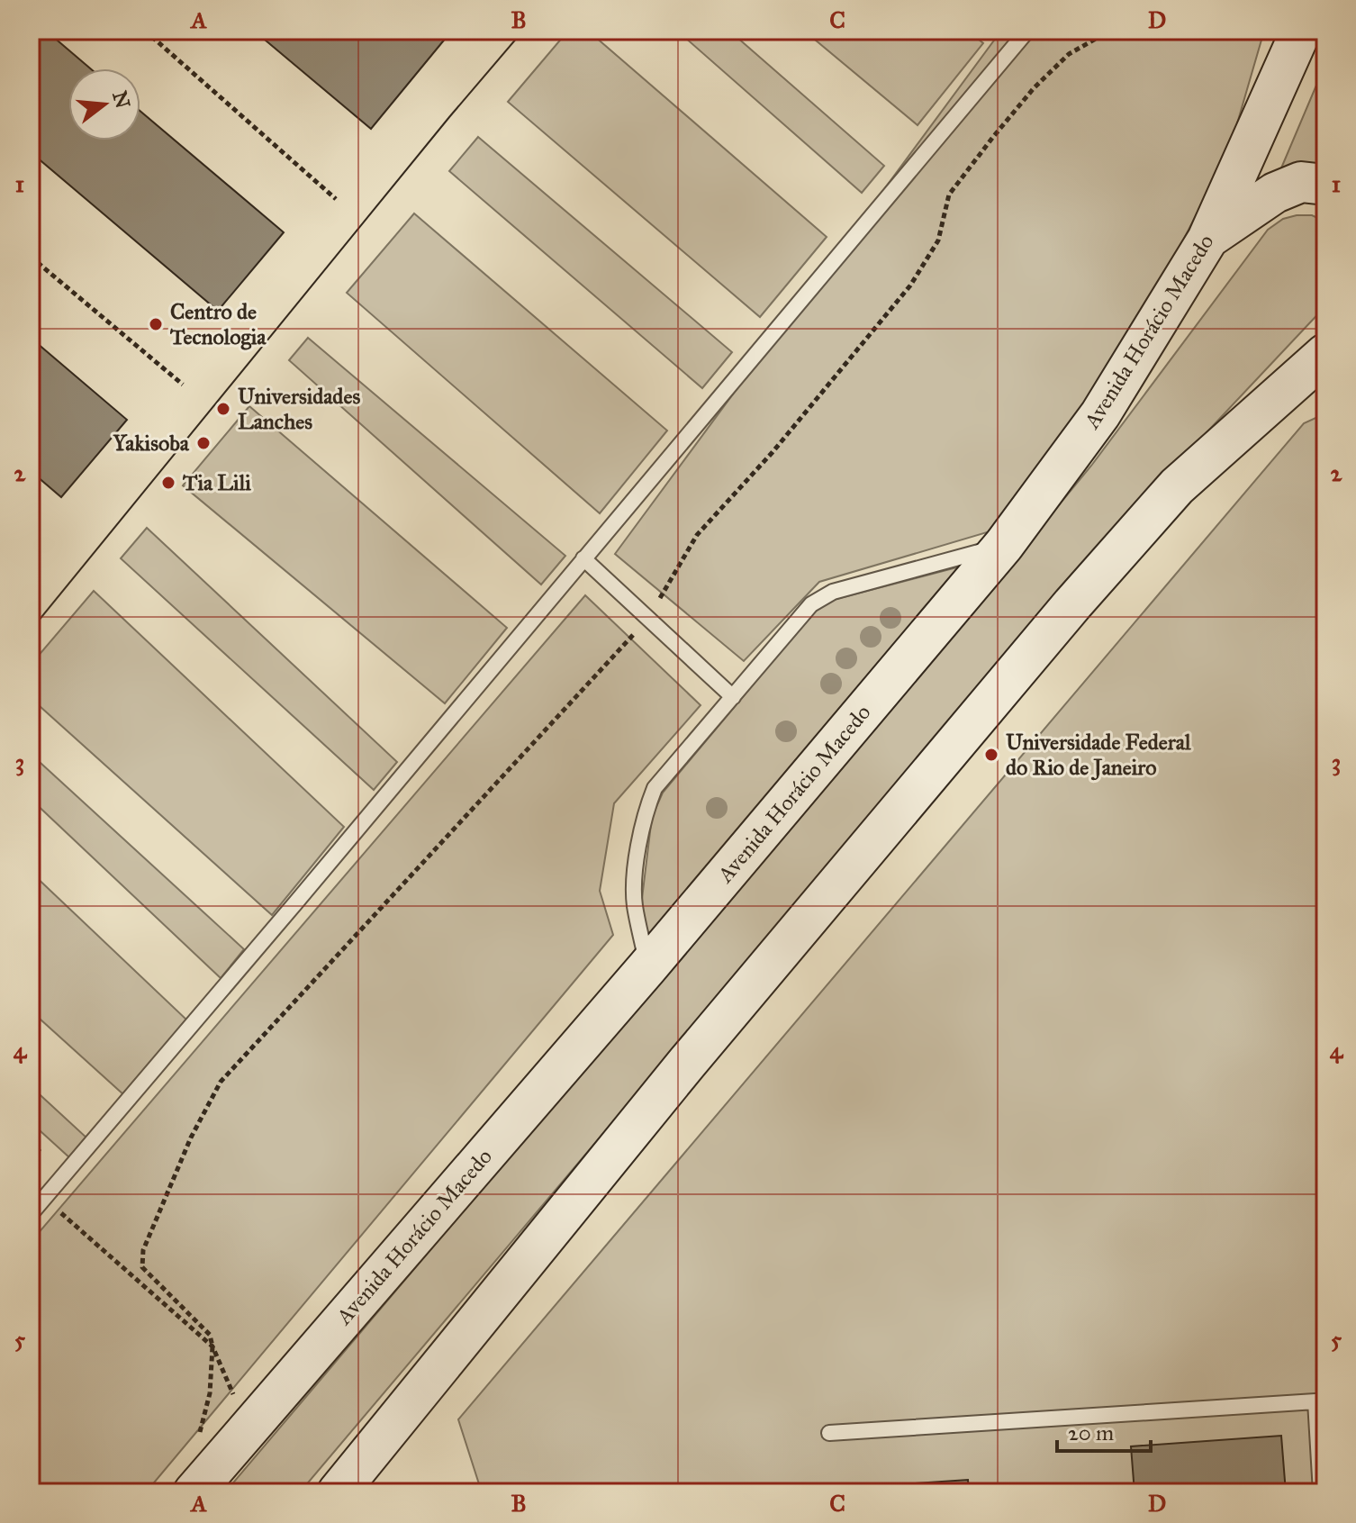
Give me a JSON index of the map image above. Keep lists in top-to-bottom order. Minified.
{"streets":{"street":["Avenida Horácio Macedo"]},"places":["Centro de Tecnologia","Universidades Lanches","Yakisoba","Tia Lili","Universidade Federal do Rio de Janeiro"],"scale_bar":"20 m","north":"right","grid":{"columns":["A","B","C","D"],"rows":["1","2","3","4","5"]}}
